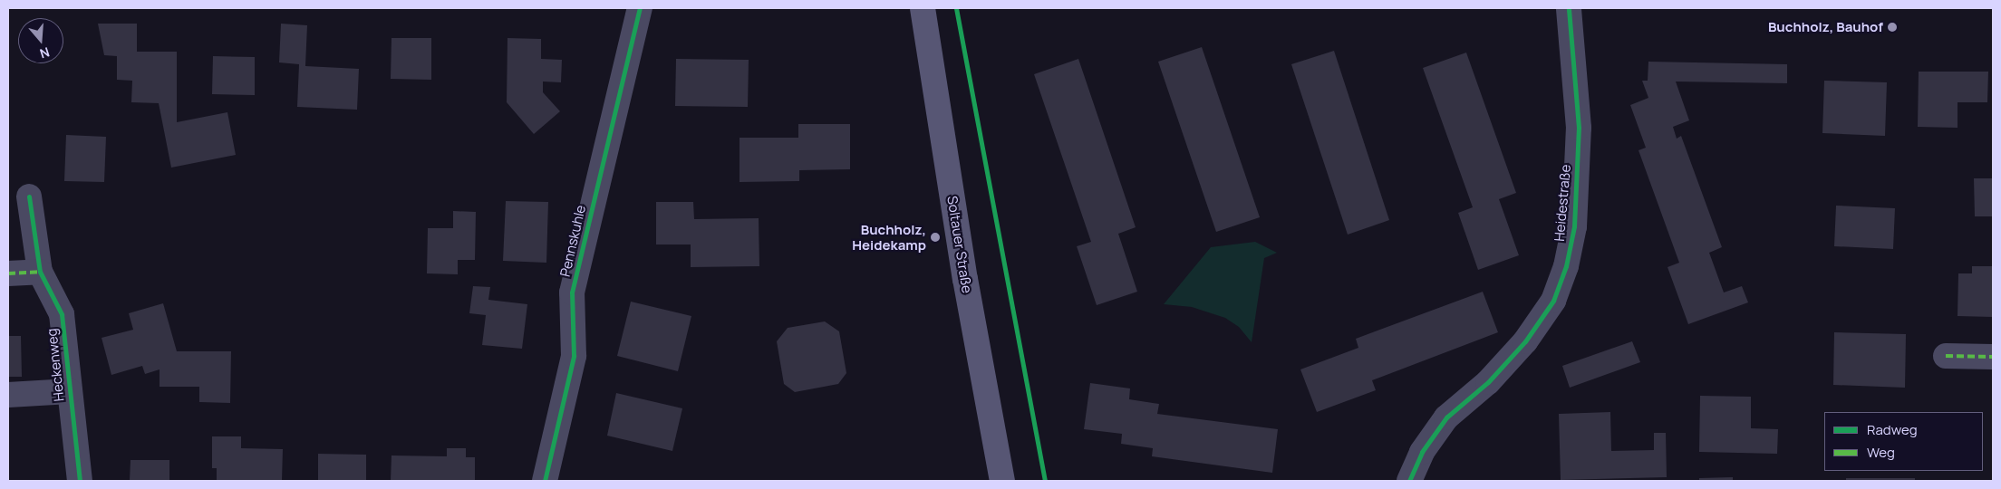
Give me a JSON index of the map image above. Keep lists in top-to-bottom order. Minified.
{"streets":{"main road":["Soltauer Straße"],"street":["Heidestraße","Pennskuhle","Heckenweg"]},"places":["Buchholz, Bauhof","Buchholz, Heidekamp"],"legend":["Radweg","Weg"],"north":"bottom"}
